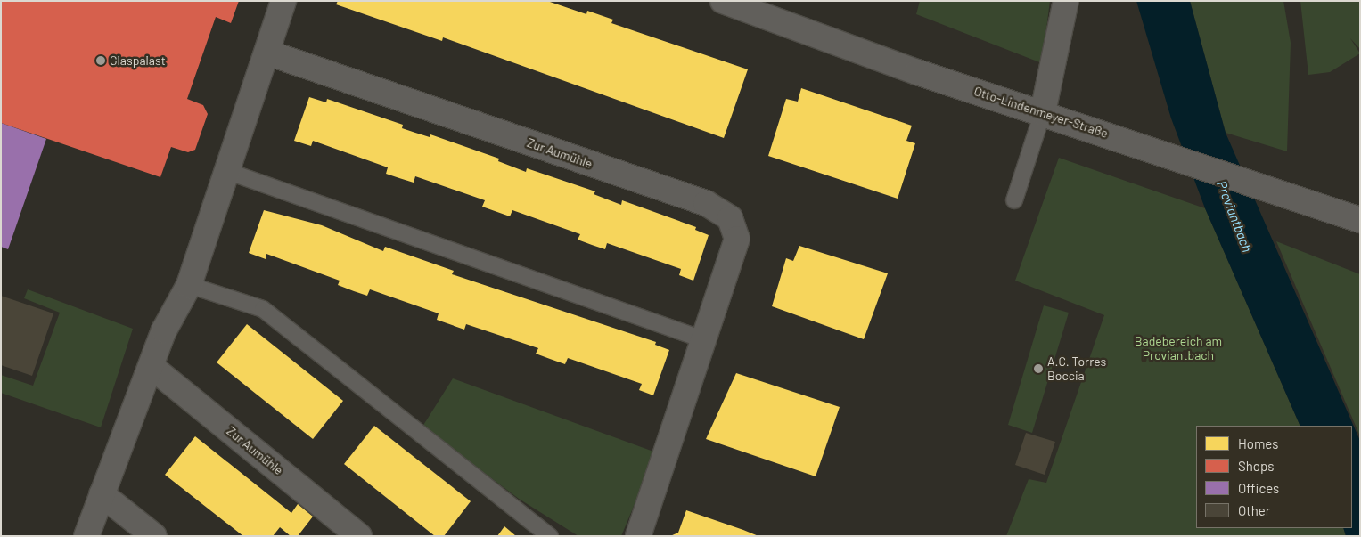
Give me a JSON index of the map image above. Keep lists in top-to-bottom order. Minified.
{"streets":{"street":["Otto-Lindenmeyer-Straße","Zur Aumühle"]},"water":["Proviantbach"],"parks":["Badebereich am Proviantbach"],"places":["Glaspalast","A.C. Torres Boccia"],"legend":["Homes","Shops","Offices","Other"]}
